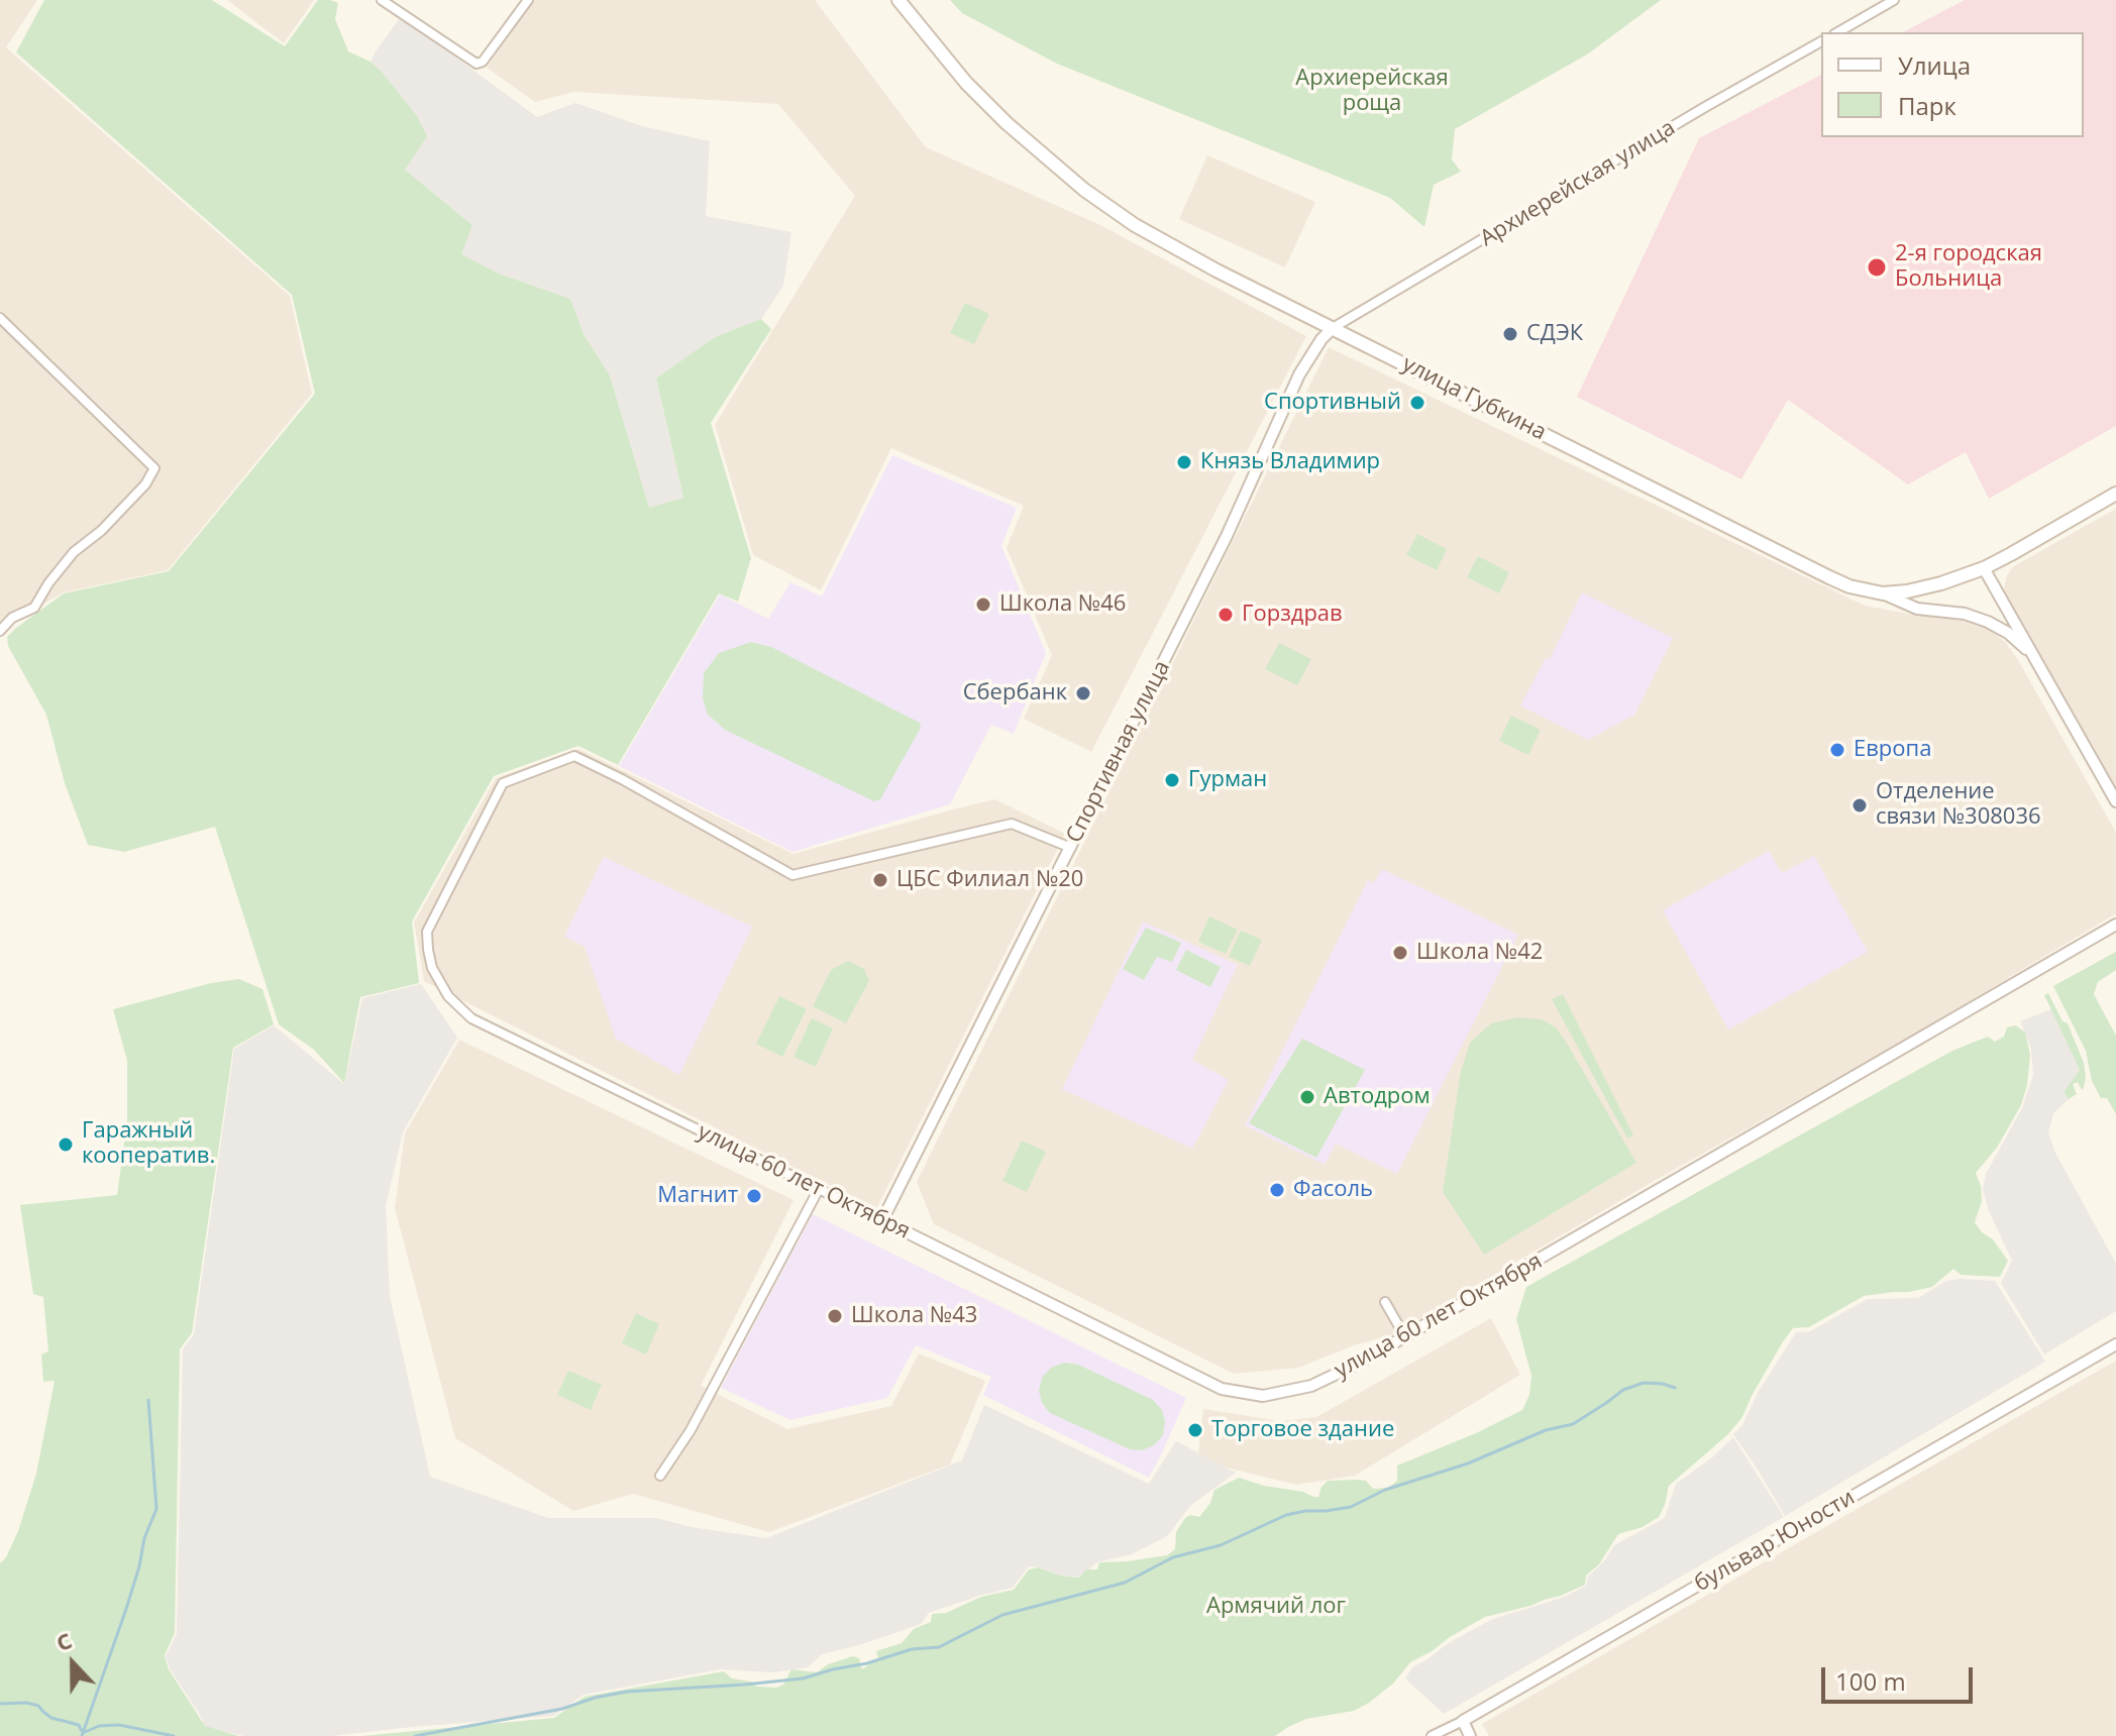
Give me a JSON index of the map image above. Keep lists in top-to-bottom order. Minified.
{"streets":{"main road":["улица Губкина"],"street":["Архиерейская улица","Спортивная улица","улица 60 лет Октября","бульвар Юности"]},"crossings":[["Архиерейская улица","улица Губкина"],["Архиерейская улица","Спортивная улица"],["улица Губкина","Спортивная улица"],["Спортивная улица","улица 60 лет Октября"]],"parks":["Архиерейская роща","Армячий лог"],"places":["2-я городская Больница","СДЭК","Спортивный","Князь Владимир","Школа №46","Горздрав","Сбербанк","Европа","Гурман","Отделение связи №308036","ЦБС Филиал №20","Школа №42","Автодром","Гаражный кооператив.","Фасоль","Магнит","Школа №43","Торговое здание"],"legend":["Улица","Парк"],"scale_bar":"100 m","north":"top"}
